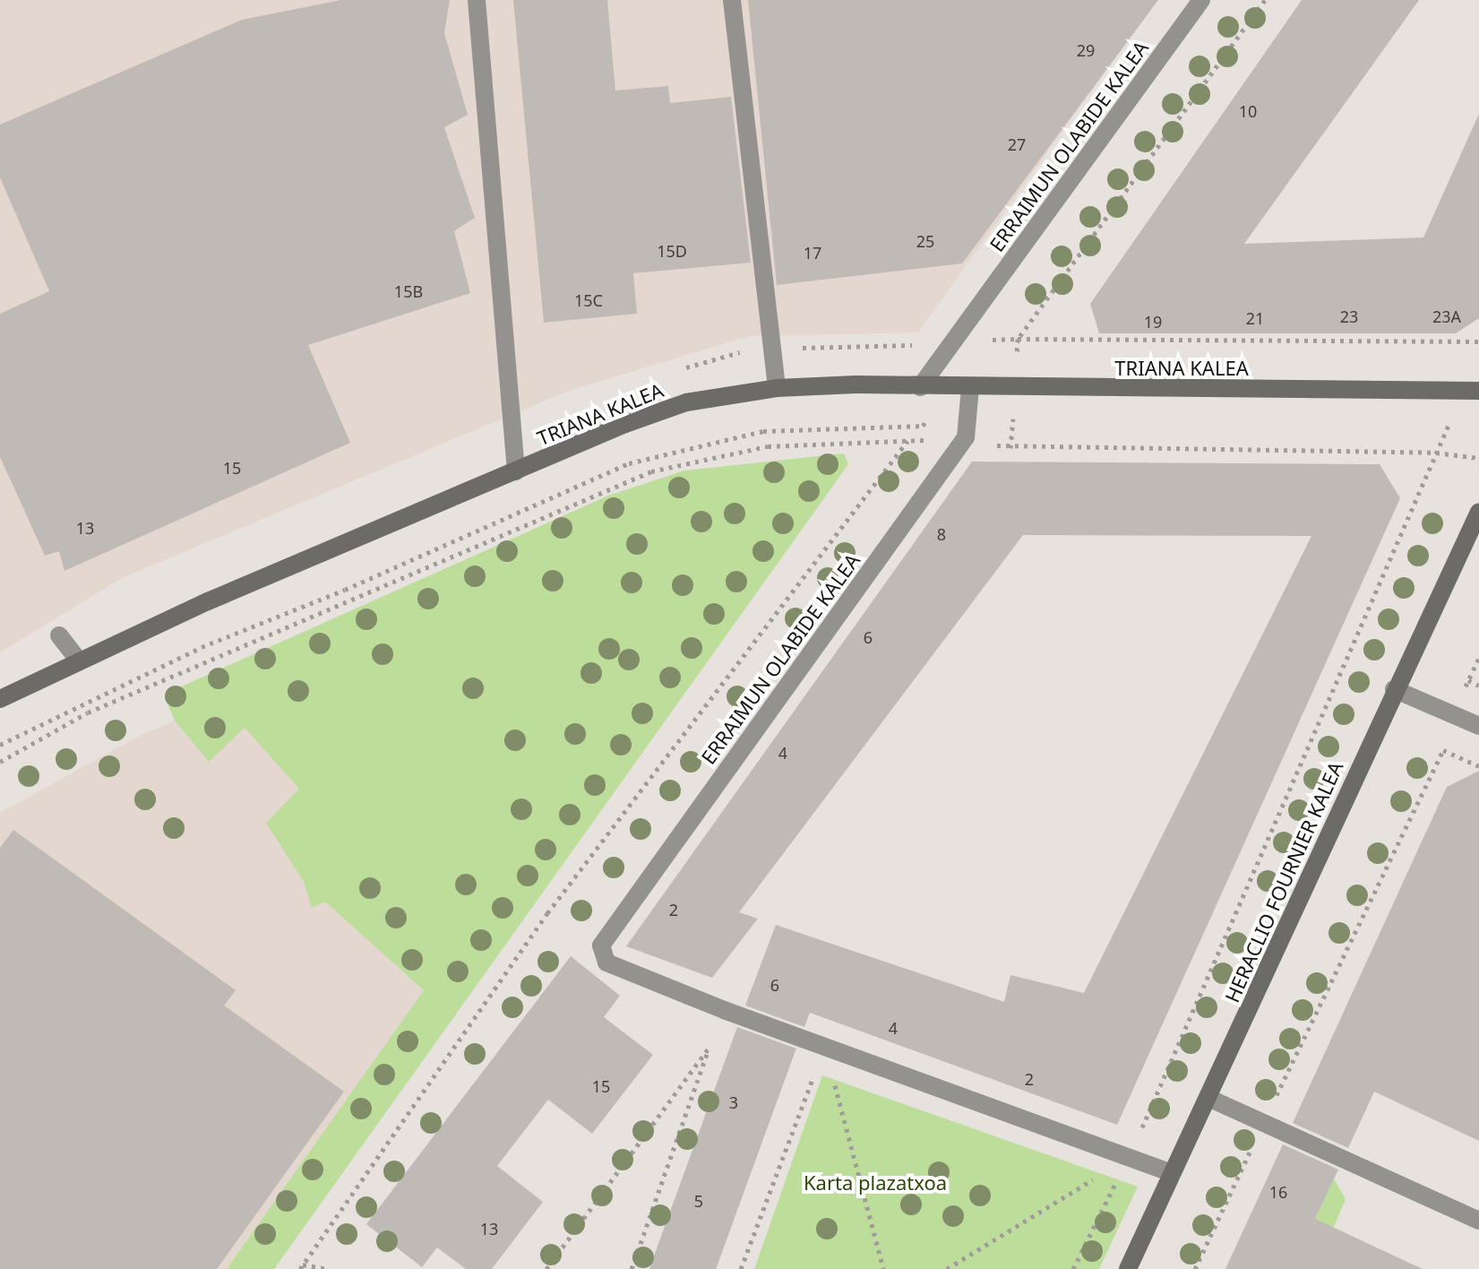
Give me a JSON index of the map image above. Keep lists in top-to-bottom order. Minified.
{"streets":{"main road":["TRIANA KALEA","HERACLIO FOURNIER KALEA"],"street":["ERRAIMUN OLABIDE KALEA"]},"crossings":[["ERRAIMUN OLABIDE KALEA","TRIANA KALEA"]],"parks":["Karta plazatxoa"],"house_numbers":["29","10","27","25","15D","17","15B","15C","23","23A","21","19","15","13","8","6","4","2","6","4","2","15","3","16","5","13"]}
